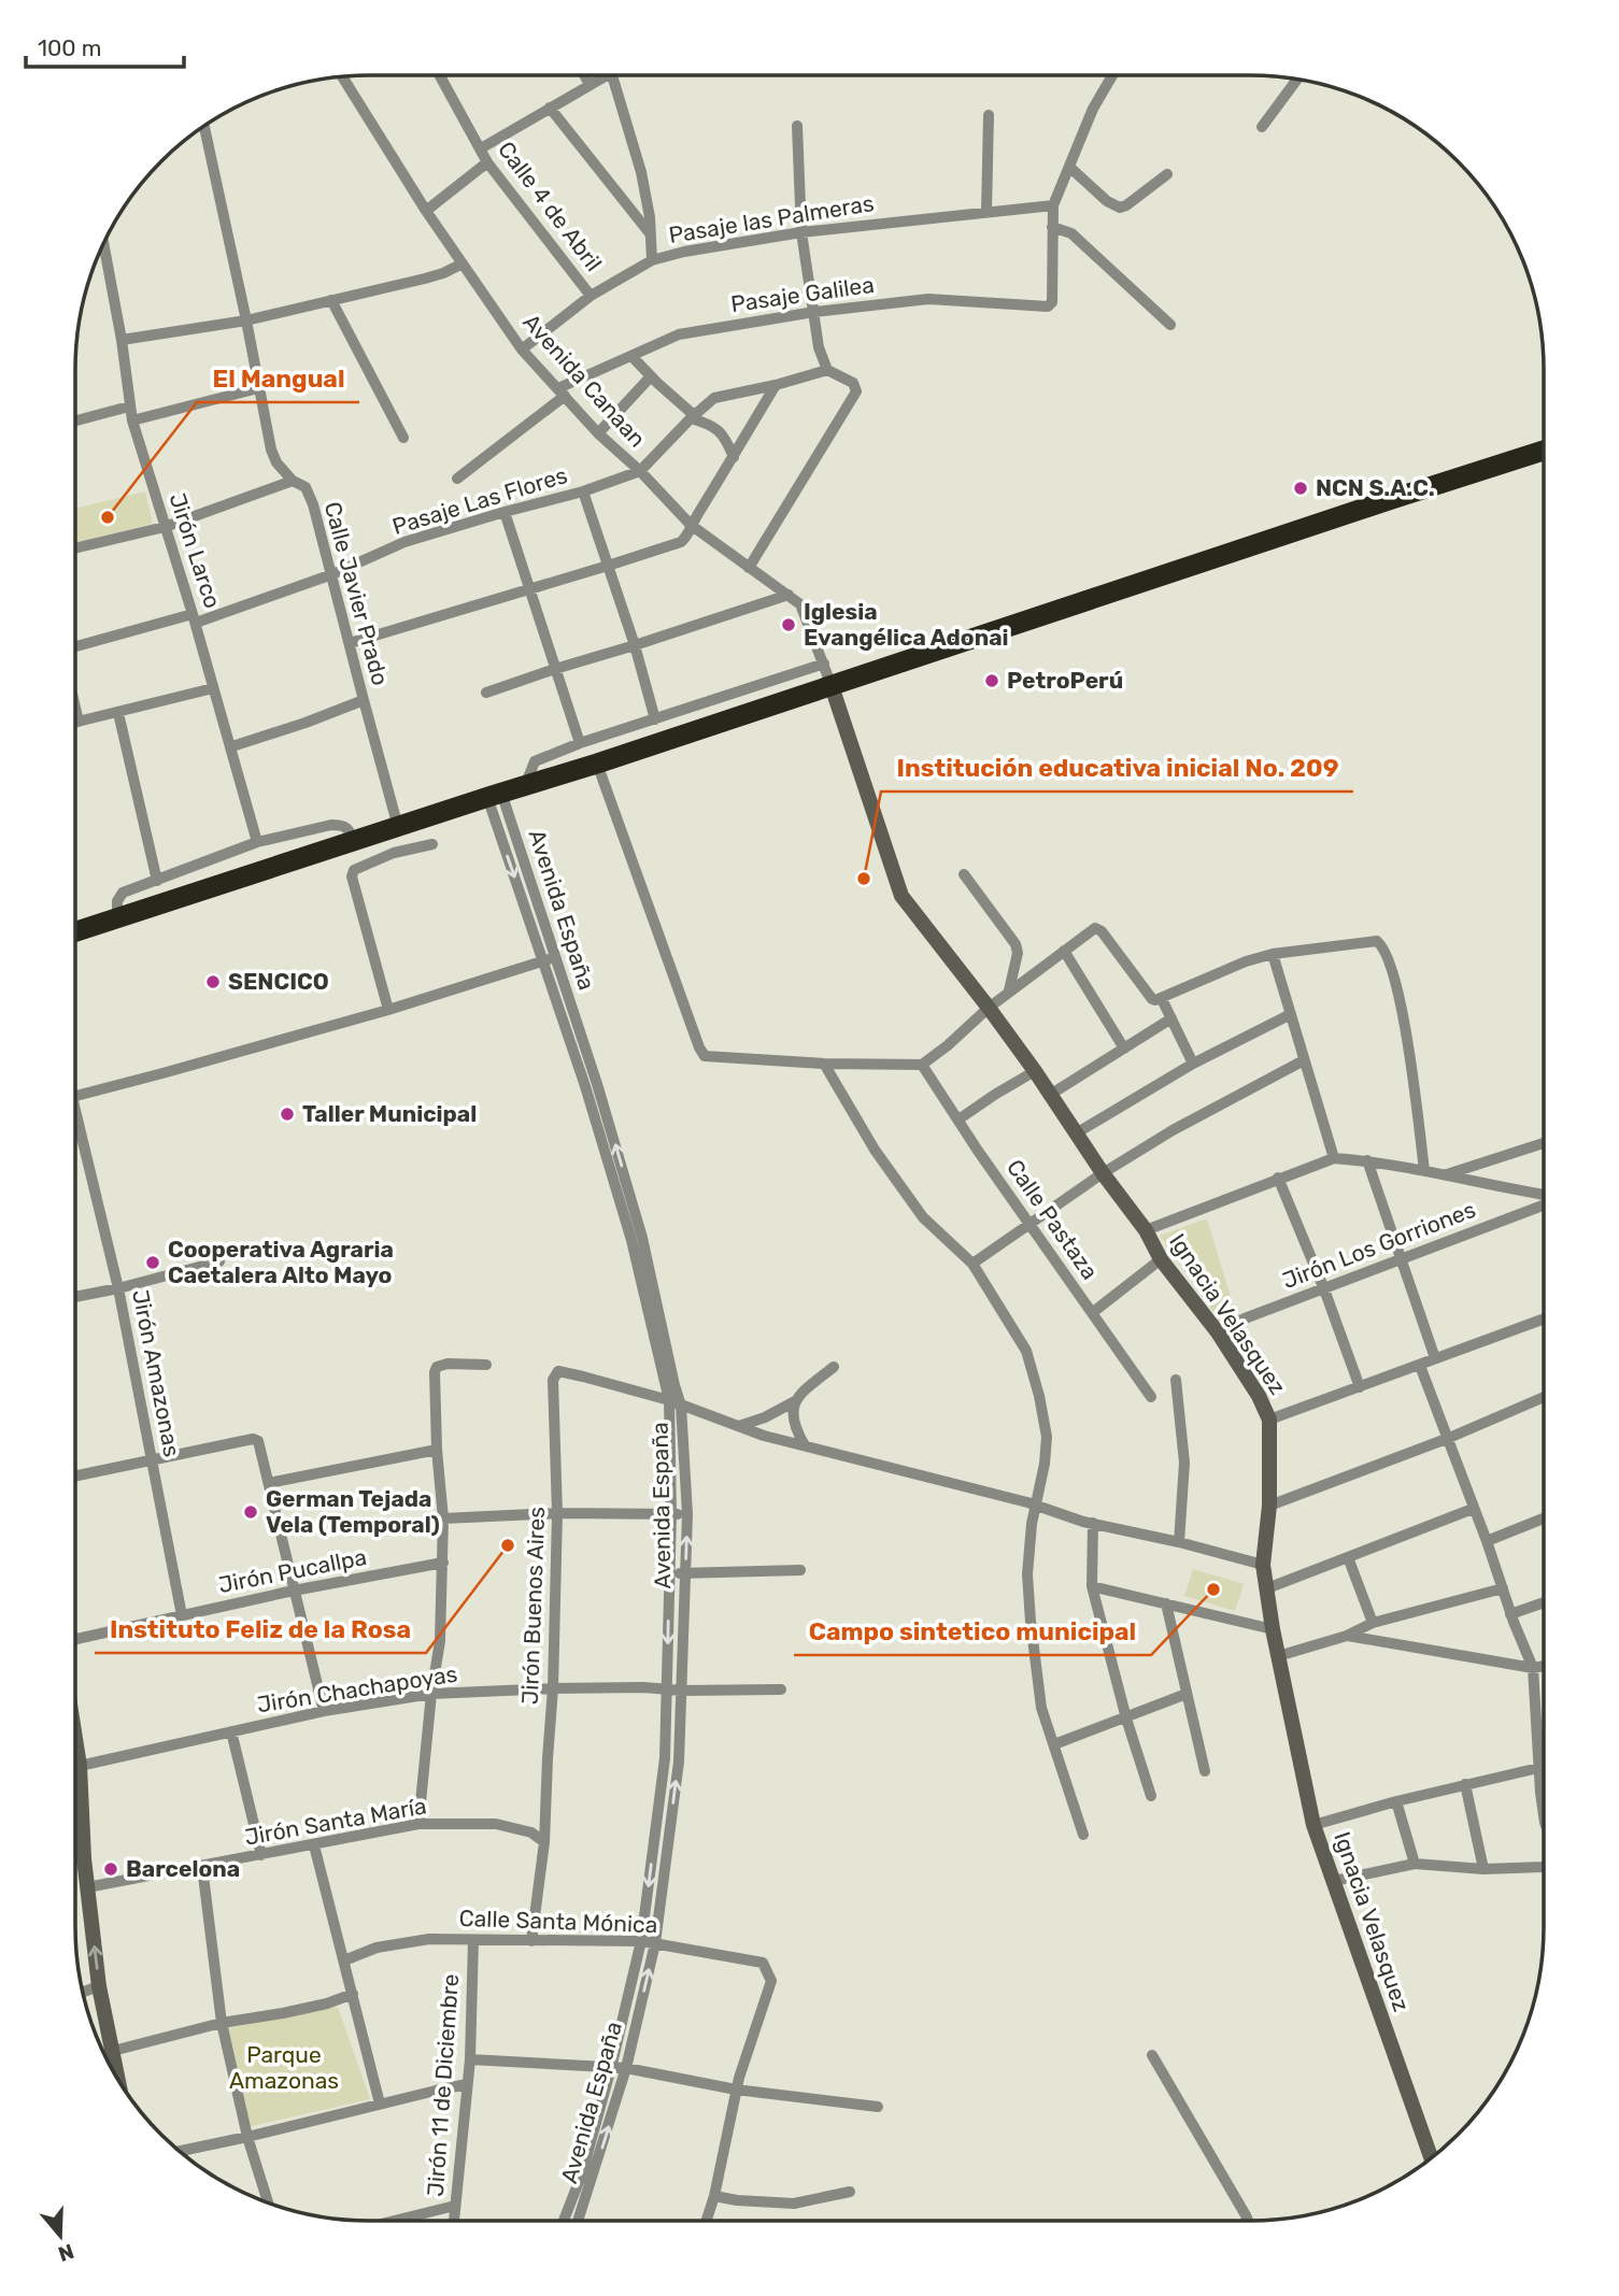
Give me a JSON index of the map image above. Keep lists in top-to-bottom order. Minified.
{"streets":{"main road":["Ignacia Velasquez"],"street":["Calle 4 de Abril","Pasaje las Palmeras","Pasaje Galilea","Avenida Canaan","Pasaje Las Flores","Jirón Larco","Calle Javier Prado","Avenida España","Calle Pastaza","Jirón Los Gorriones","Jirón Amazonas","Jirón Pucallpa","Jirón Buenos Aires","Jirón Chachapoyas","Jirón Santa María","Calle Santa Mónica","Jirón 11 de Diciembre"]},"crossings":[["Calle 4 de Abril","Pasaje las Palmeras"],["Pasaje las Palmeras","Avenida Canaan"],["Pasaje Galilea","Avenida Canaan"],["Avenida Canaan","Pasaje Las Flores"],["Avenida Canaan","Ignacia Velasquez"],["Pasaje Las Flores","Jirón Larco"],["Pasaje Las Flores","Calle Javier Prado"],["Avenida España","Jirón Buenos Aires"],["Avenida España","Jirón Chachapoyas"],["Avenida España","Calle Santa Mónica"],["Jirón Los Gorriones","Ignacia Velasquez"],["Jirón Amazonas","Jirón Pucallpa"],["Jirón Buenos Aires","Jirón Chachapoyas"],["Jirón Buenos Aires","Jirón Santa María"],["Jirón Buenos Aires","Calle Santa Mónica"],["Calle Santa Mónica","Jirón 11 de Diciembre"]],"parks":["Parque Amazonas"],"places":["NCN S.A.C.","El Mangual","Iglesia Evangélica Adonai","PetroPerú","Institución educativa inicial No. 209","SENCICO","Taller Municipal","Cooperativa Agraria Caetalera Alto Mayo","German Tejada Vela (Temporal)","Instituto Feliz de la Rosa","Campo sintetico municipal","Barcelona"],"scale_bar":"100 m","north":"bottom"}
